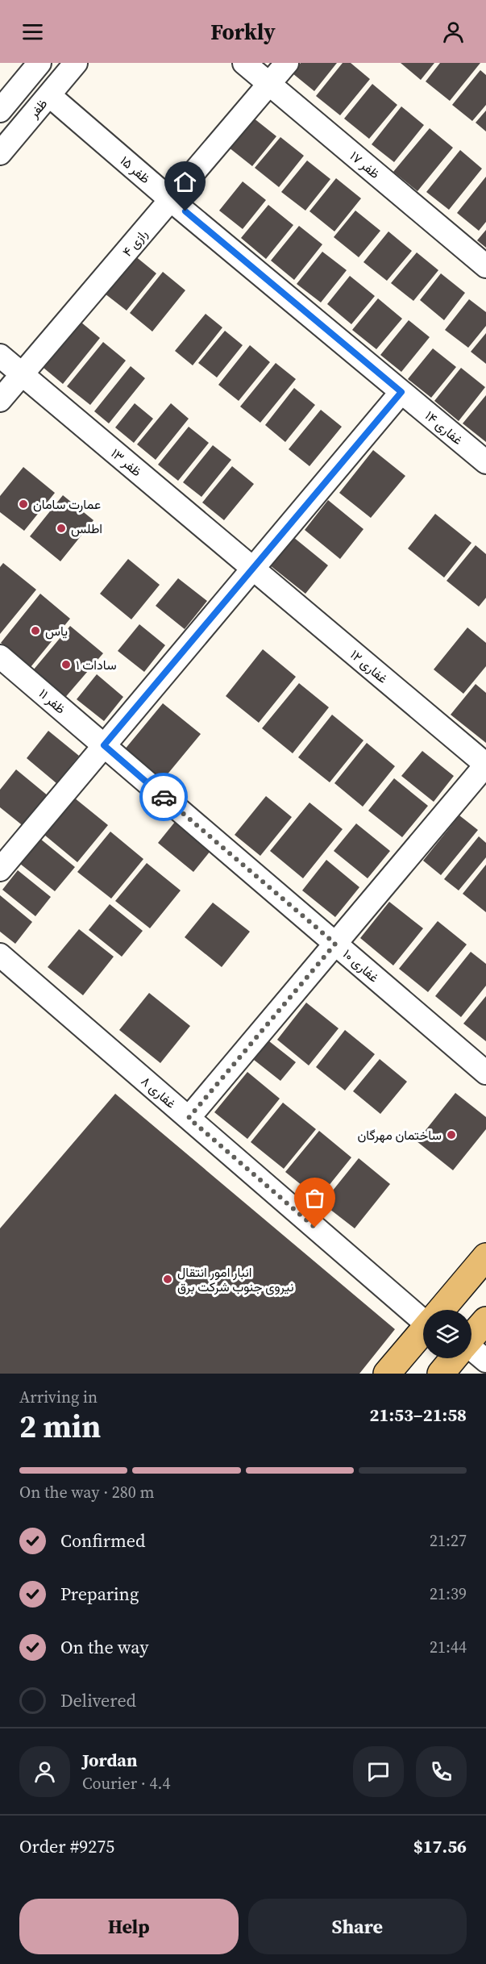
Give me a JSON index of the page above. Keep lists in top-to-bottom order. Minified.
{"streets":{"street":["ظفر","ظفر ۱۷","ظفر ۱۵","رازی ۴","غفاری ۱۴","ظفر ۱۳","غفاری ۱۲","ظفر ۱۱","غفاری ۱۰","غفاری ۸"]},"crossings":[["ظفر","ظفر ۱۵"],["ظفر ۱۷","رازی ۴"],["ظفر ۱۵","رازی ۴"],["ظفر ۱۵","غفاری ۱۴"],["رازی ۴","ظفر ۱۳"],["ظفر ۱۳","غفاری ۱۲"],["ظفر ۱۱","غفاری ۱۰"]],"places":["عمارت سامان","اطلس","یاس","سادات ۱","ساختمان مهرگان","انبار امور انتقال نیروی جنوب شرکت برق"],"page":{"header":"Forkly","heading":["2 min","Arriving in","21:53–21:58"],"panel":["Jordan","Courier · 4.4","Order #9275","$17.56"],"bar":"On the way · 280 m","list":[["Confirmed","21:27"],["Preparing","21:39"],["On the way","21:44"],"Delivered"],"buttons":["Help","Share"]}}
